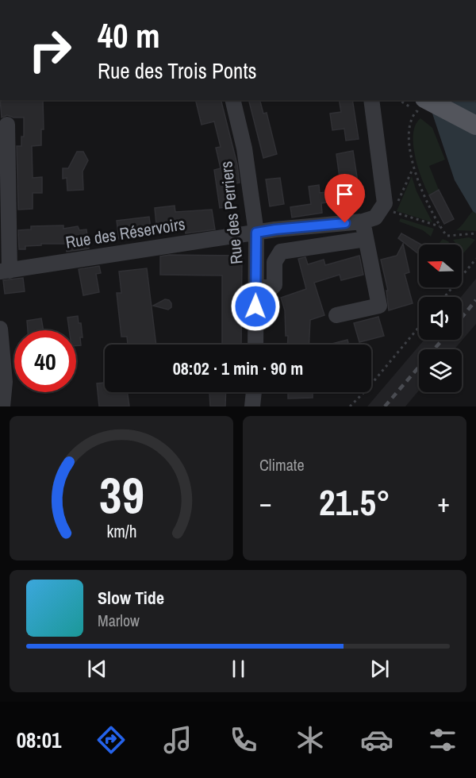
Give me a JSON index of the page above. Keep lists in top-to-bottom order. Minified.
{"streets":{"street":["Rue des Perriers","Rue des Réservoirs"]},"crossings":[["Rue des Perriers","Rue des Réservoirs"]],"north":"left","page":{"turn":["40 m","Rue des Trois Ponts"],"limit":"40","trip":"08:02 · 1 min · 90 m","tile":"Climate","heat":["−","21.5°","+"],"song":["Slow Tide","Marlow"],"tabs":"08:01","gauge":["39","km/h"]}}
